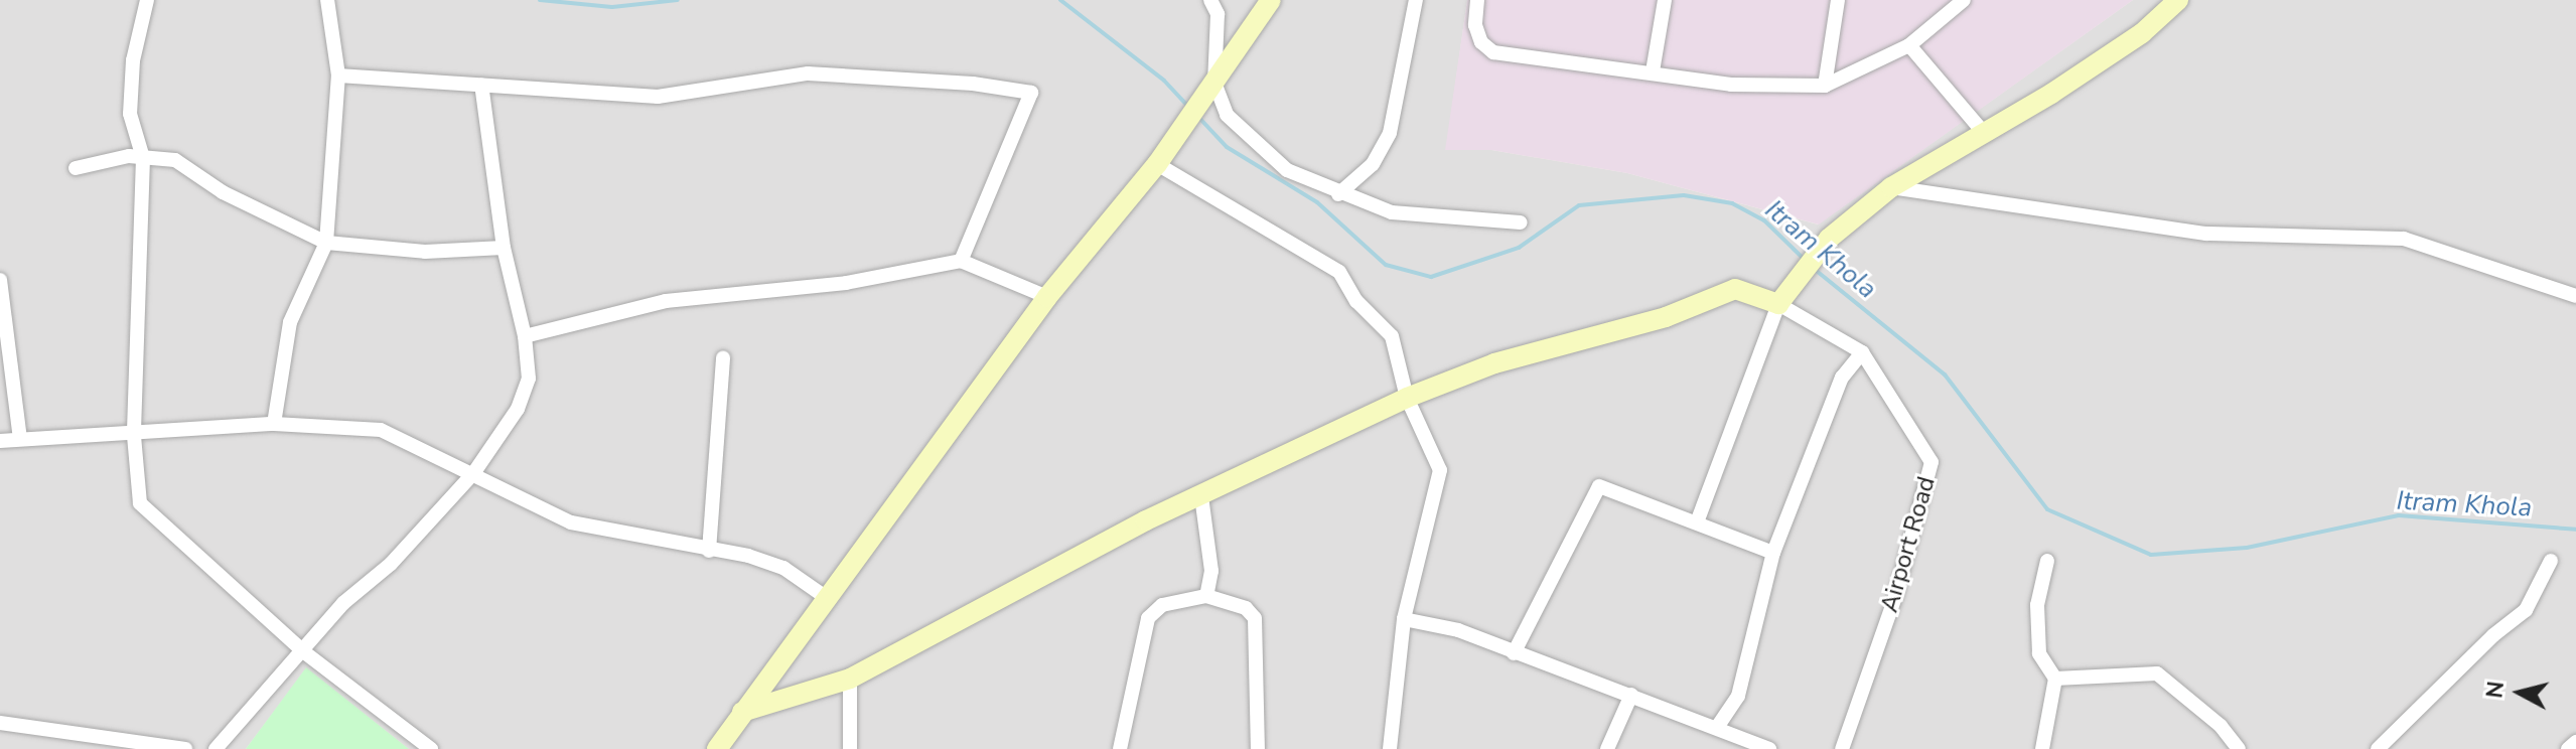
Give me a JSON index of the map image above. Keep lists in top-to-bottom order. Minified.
{"streets":{"street":["Airport Road"]},"water":["Itram Khola"],"north":"left"}
